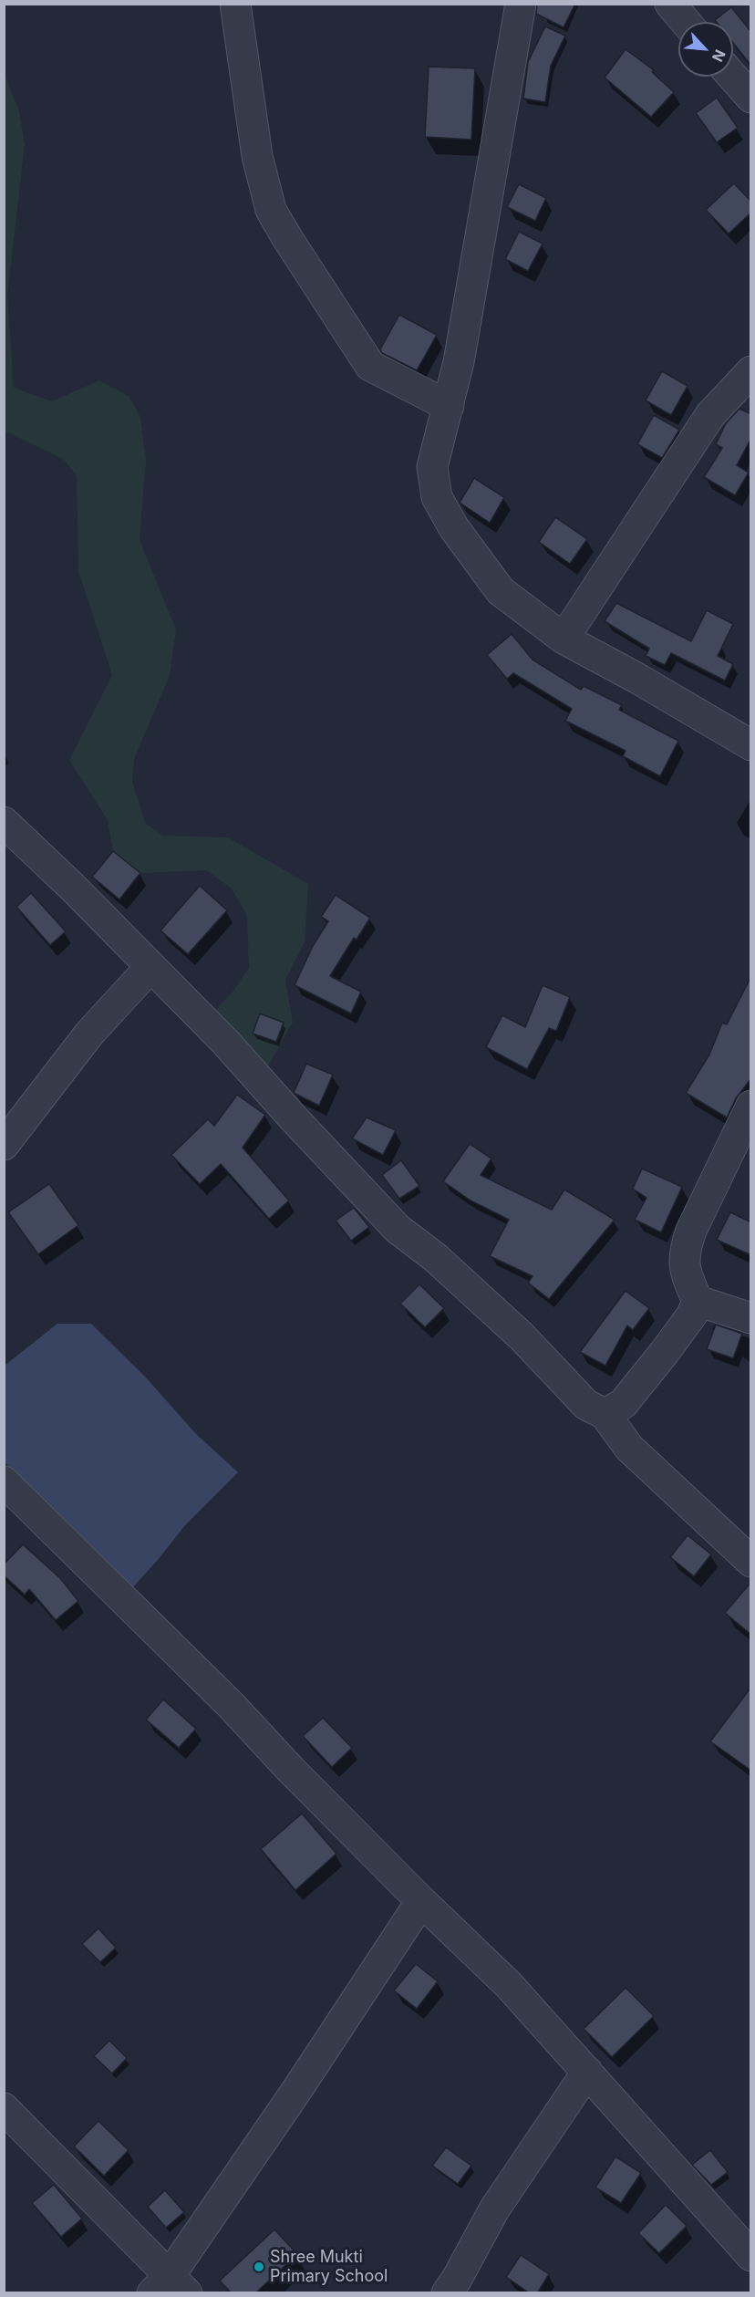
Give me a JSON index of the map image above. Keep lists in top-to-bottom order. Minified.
{"places":["Shree Mukti Primary School"],"north":"bottom right"}
